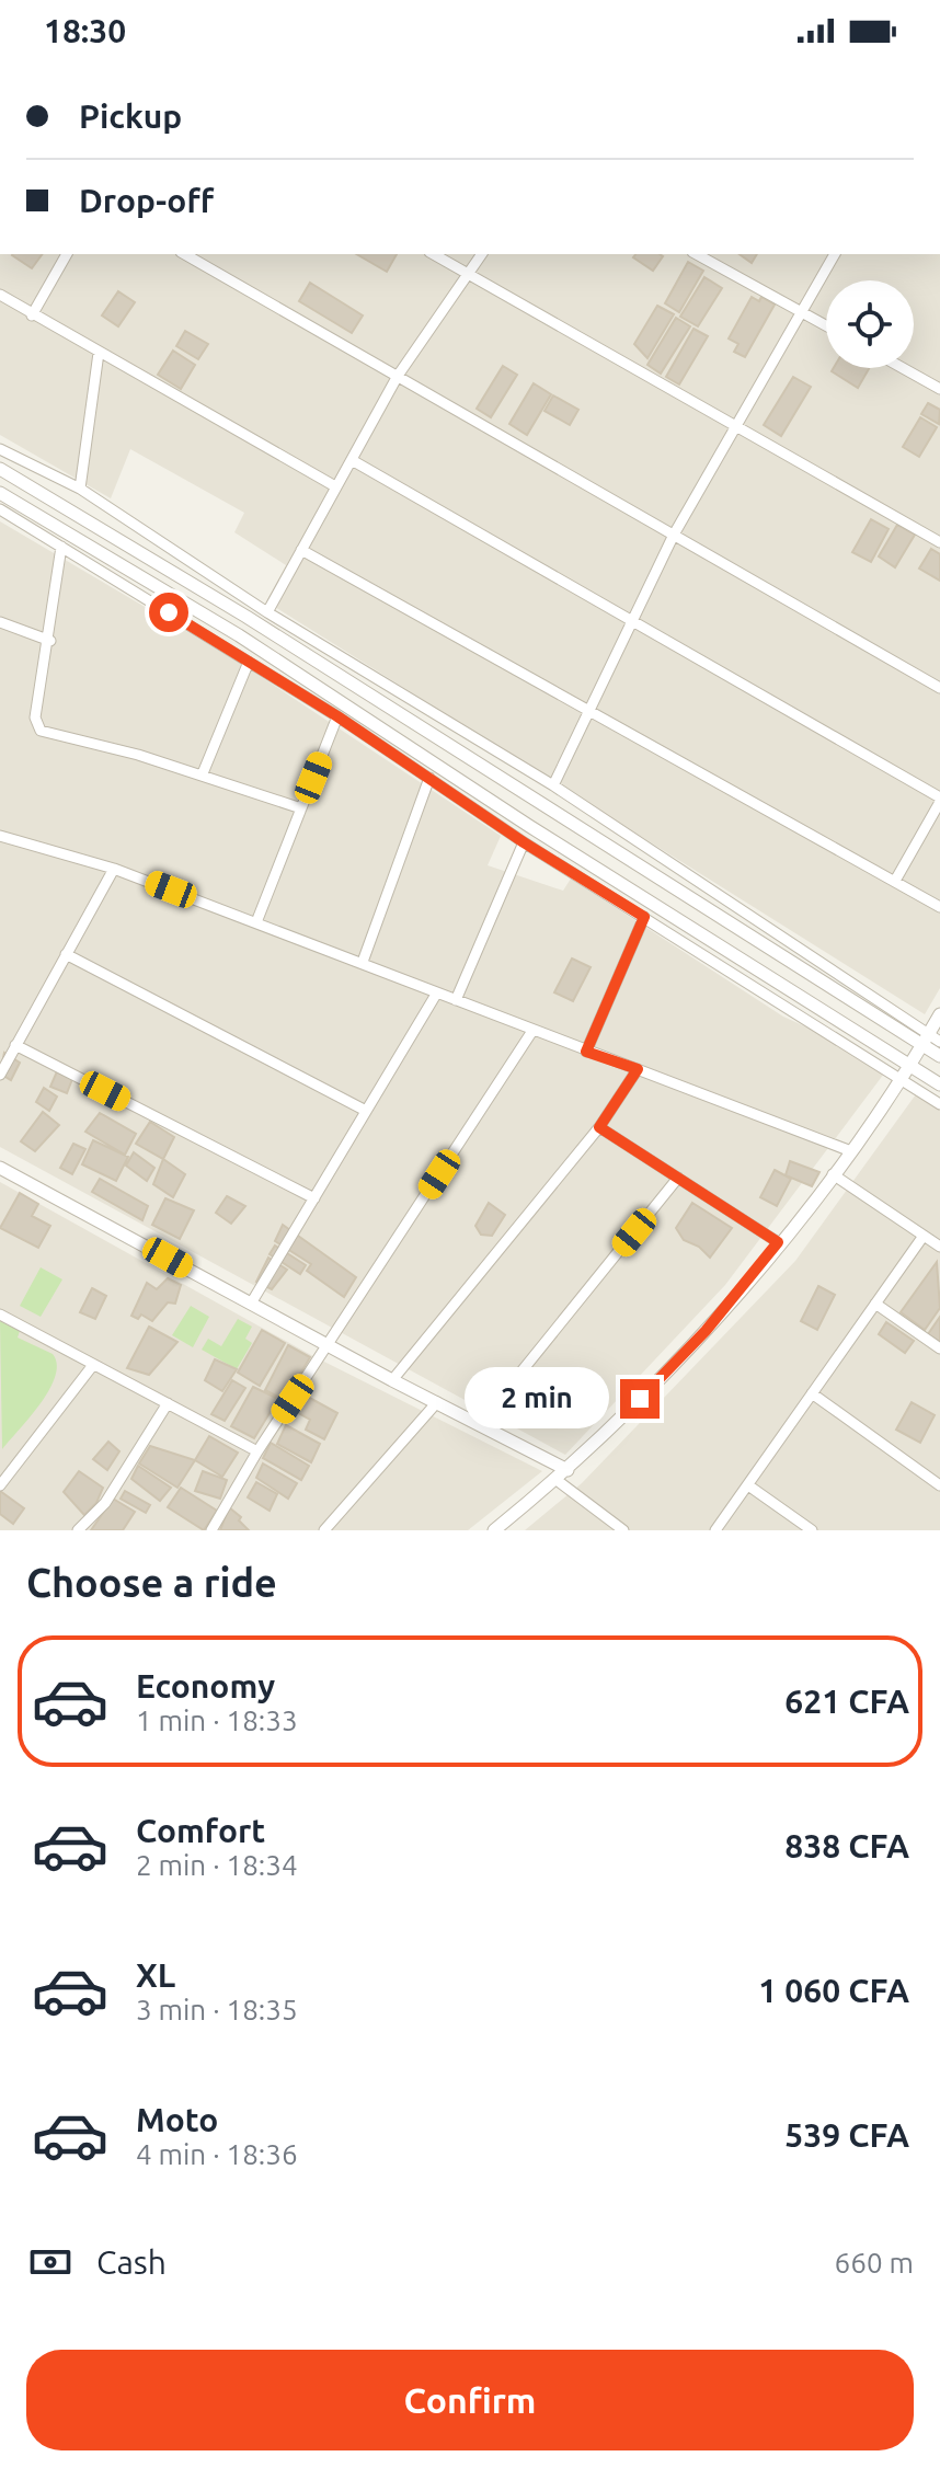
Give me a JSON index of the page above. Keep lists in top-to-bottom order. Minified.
{"page":{"status":"18:30","banner":["Pickup","Drop-off"],"bubble":"2 min","heading":"Choose a ride","list":[{"name":"Economy","note":"1 min · 18:33","value":"621 CFA"},{"name":"Comfort","note":"2 min · 18:34","value":"838 CFA"},{"name":"XL","note":"3 min · 18:35","value":"1 060 CFA"},{"name":"Moto","note":"4 min · 18:36","value":"539 CFA"}],"pay":["Cash","660 m"],"buttons":"Confirm"}}
